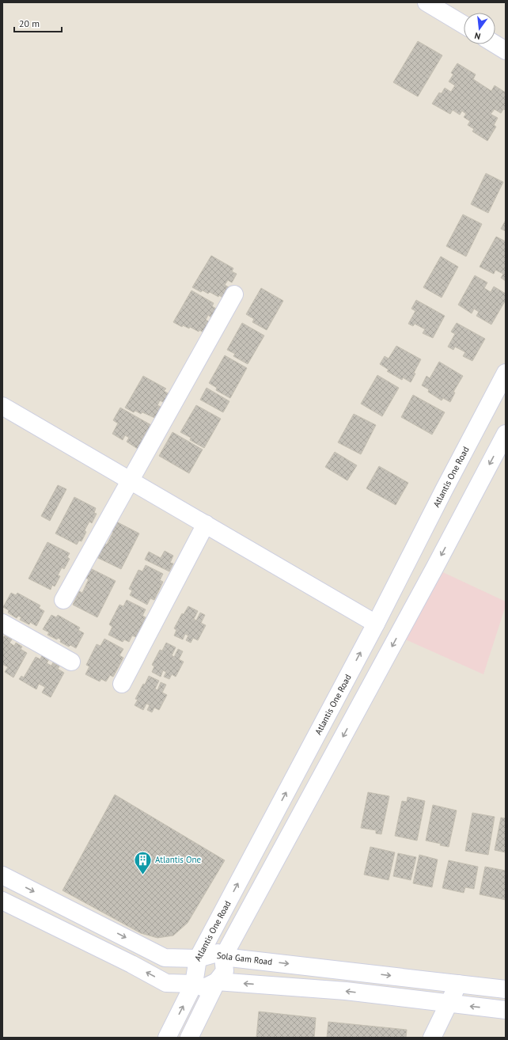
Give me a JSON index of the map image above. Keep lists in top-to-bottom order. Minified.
{"streets":{"street":["Atlantis One Road","Sola Gam Road"]},"crossings":[["Atlantis One Road","Sola Gam Road"]],"places":{"building":["Atlantis One"]},"scale_bar":"20 m","north":"bottom"}
